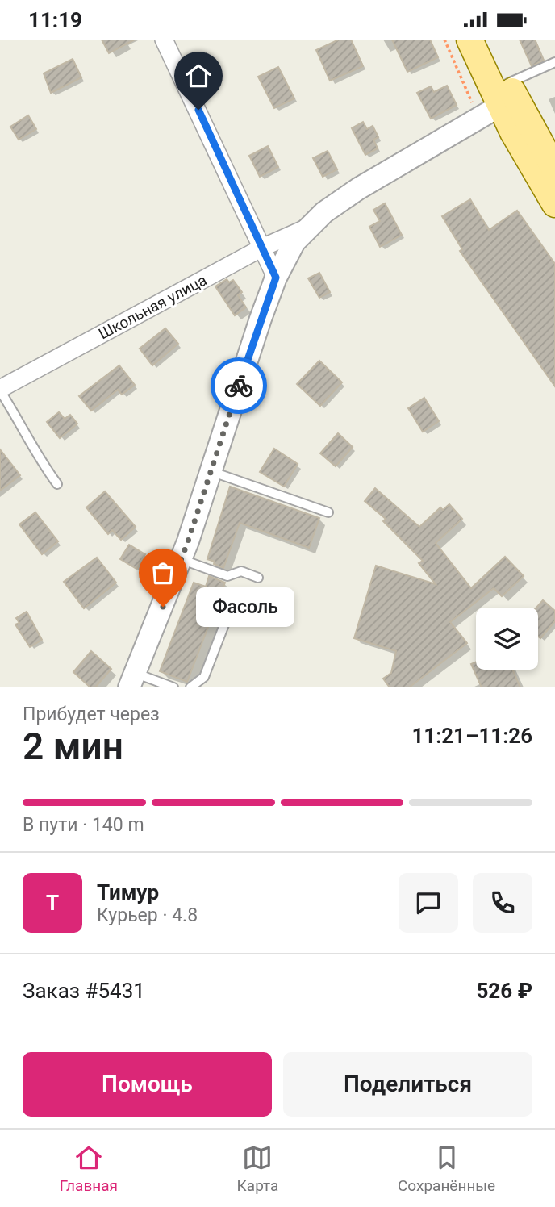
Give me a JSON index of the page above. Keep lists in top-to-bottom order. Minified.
{"streets":{"street":["Школьная улица"]},"places":["Фасоль"],"page":{"status":"11:19","bubble":"Фасоль","heading":["2 мин","Прибудет через","11:21–11:26"],"panel":["Тимур","Курьер · 4.8","Заказ #5431","526 ₽"],"bar":"В пути · 140 m","round":"Т","buttons":["Помощь","Поделиться"],"tabs":["Главная","Карта","Сохранённые"]}}
